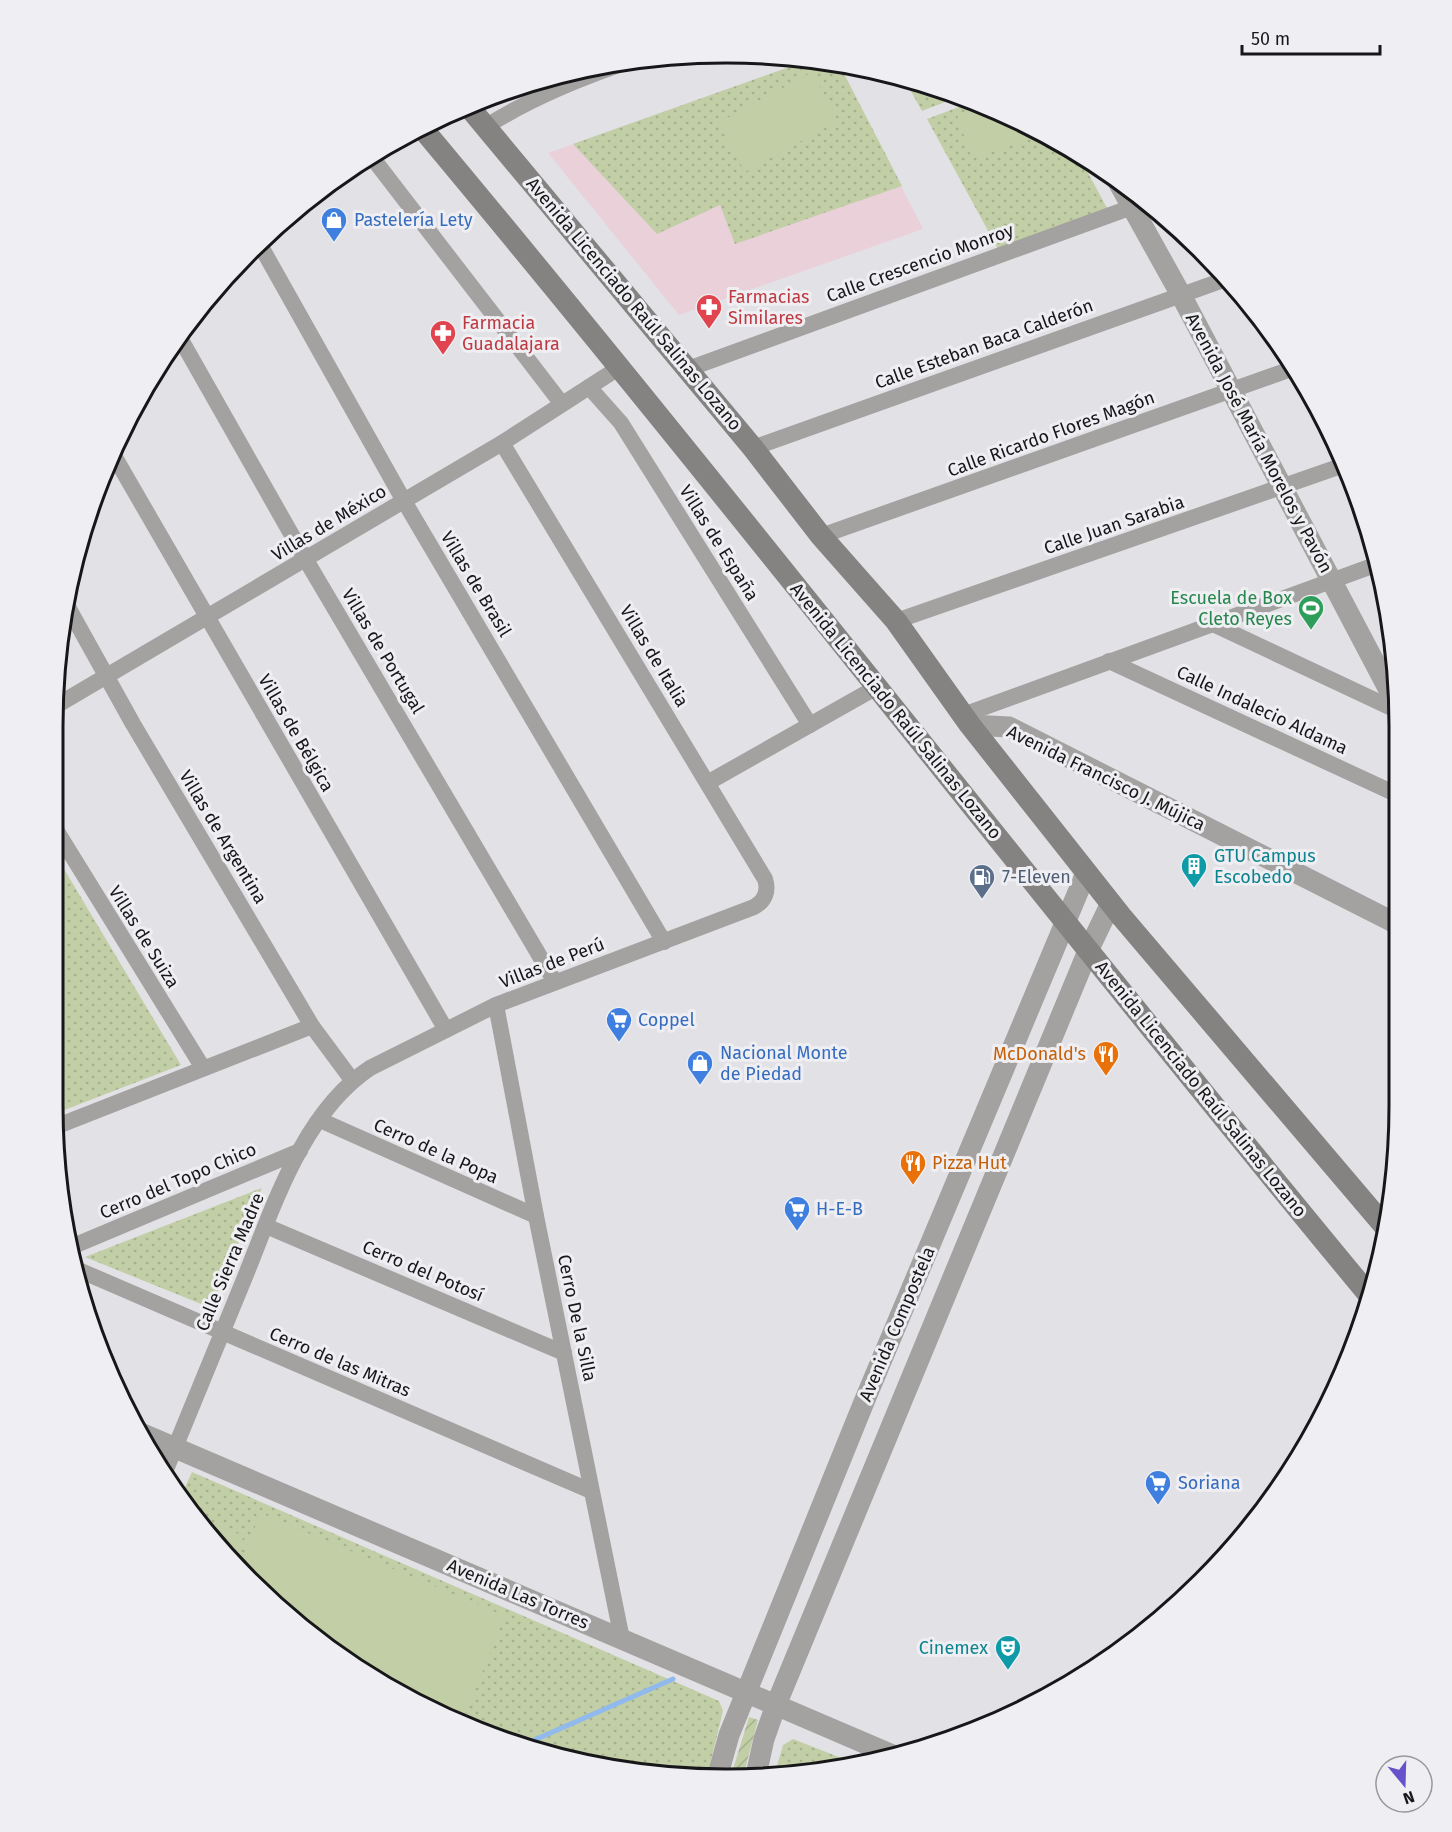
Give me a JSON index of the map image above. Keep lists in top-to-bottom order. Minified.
{"streets":{"main road":["Avenida Licenciado Raúl Salinas Lozano"],"street":["Calle Crescencio Monroy","Calle Esteban Baca Calderón","Calle Ricardo Flores Magón","Avenida José María Morelos y Pavón","Villas de México","Calle Juan Sarabia","Villas de España","Villas de Brasil","Villas de Portugal","Villas de Italia","Calle Indalecio Aldama","Villas de Bélgica","Avenida Francisco J. Mújica","Villas de Argentina","Villas de Suiza","Villas de Perú","Cerro de la Popa","Cerro del Topo Chico","Calle Sierra Madre","Cerro del Potosí","Cerro De la Silla","Avenida Compostela","Cerro de las Mitras","Avenida Las Torres"]},"crossings":[["Calle Crescencio Monroy","Avenida Licenciado Raúl Salinas Lozano"],["Calle Crescencio Monroy","Avenida José María Morelos y Pavón"],["Avenida Licenciado Raúl Salinas Lozano","Calle Esteban Baca Calderón"],["Avenida Licenciado Raúl Salinas Lozano","Calle Ricardo Flores Magón"],["Avenida Licenciado Raúl Salinas Lozano","Villas de México"],["Avenida Licenciado Raúl Salinas Lozano","Calle Juan Sarabia"],["Avenida Licenciado Raúl Salinas Lozano","Avenida Francisco J. Mújica"],["Avenida Licenciado Raúl Salinas Lozano","Avenida Compostela"],["Calle Esteban Baca Calderón","Avenida José María Morelos y Pavón"],["Calle Ricardo Flores Magón","Avenida José María Morelos y Pavón"],["Avenida José María Morelos y Pavón","Calle Juan Sarabia"],["Villas de México","Villas de España"],["Villas de México","Villas de Brasil"],["Villas de México","Villas de Portugal"],["Villas de México","Villas de Italia"],["Villas de México","Villas de Bélgica"],["Villas de México","Villas de Argentina"],["Villas de Brasil","Villas de Perú"],["Villas de Portugal","Villas de Perú"],["Villas de Italia","Villas de Perú"],["Villas de Bélgica","Villas de Perú"],["Villas de Argentina","Villas de Perú"],["Villas de Argentina","Calle Sierra Madre"],["Villas de Perú","Calle Sierra Madre"],["Villas de Perú","Cerro De la Silla"],["Cerro de la Popa","Calle Sierra Madre"],["Cerro de la Popa","Cerro De la Silla"],["Cerro del Topo Chico","Calle Sierra Madre"],["Calle Sierra Madre","Cerro del Potosí"],["Calle Sierra Madre","Cerro de las Mitras"],["Calle Sierra Madre","Avenida Las Torres"],["Cerro del Potosí","Cerro De la Silla"],["Cerro De la Silla","Cerro de las Mitras"],["Cerro De la Silla","Avenida Las Torres"],["Avenida Compostela","Avenida Las Torres"]],"places":{"shop":["Pastelería Lety","Nacional Monte de Piedad"],"pharmacy":["Farmacias Similares","Farmacia Guadalajara"],"sports":["Escuela de Box Cleto Reyes"],"building":["GTU Campus Escobedo"],"fuel station":["7-Eleven"],"supermarket":["Coppel","H-E-B","Soriana"],"restaurant":["McDonald's","Pizza Hut"],"theatre":["Cinemex"]},"scale_bar":"50 m","north":"bottom"}
